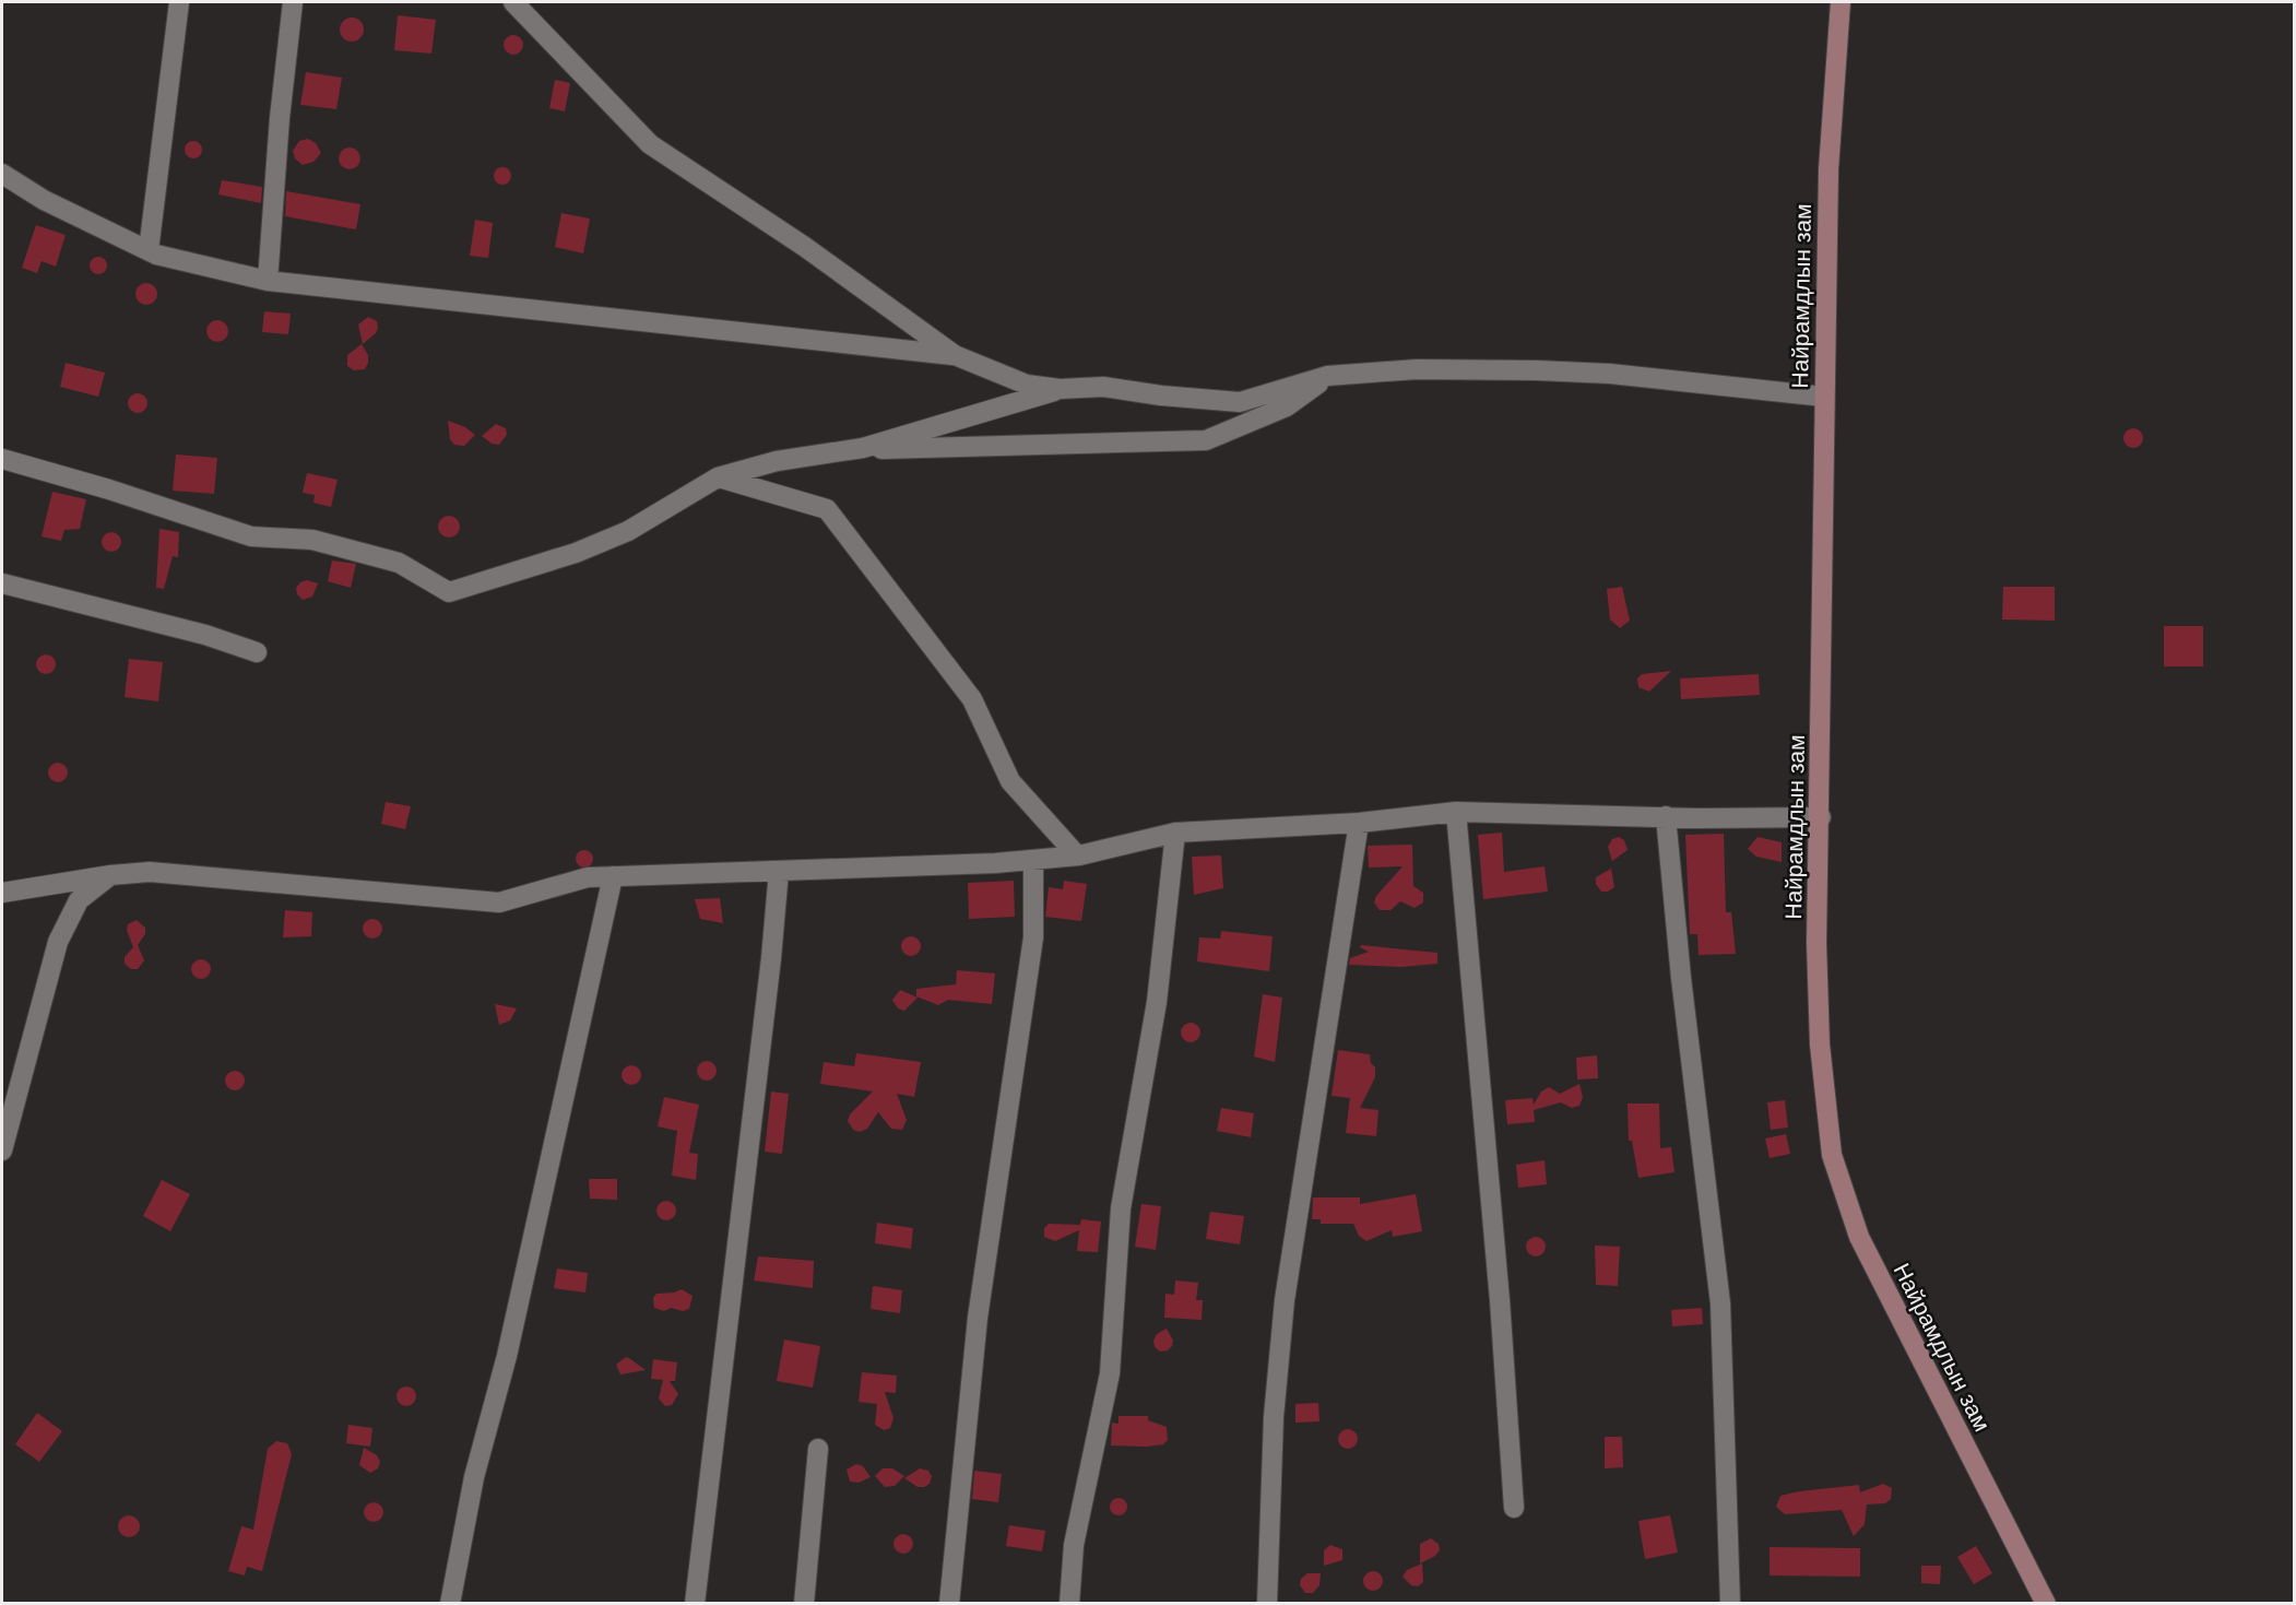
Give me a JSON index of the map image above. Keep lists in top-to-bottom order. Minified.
{"streets":{"main road":["Найрамдлын зам"]}}
